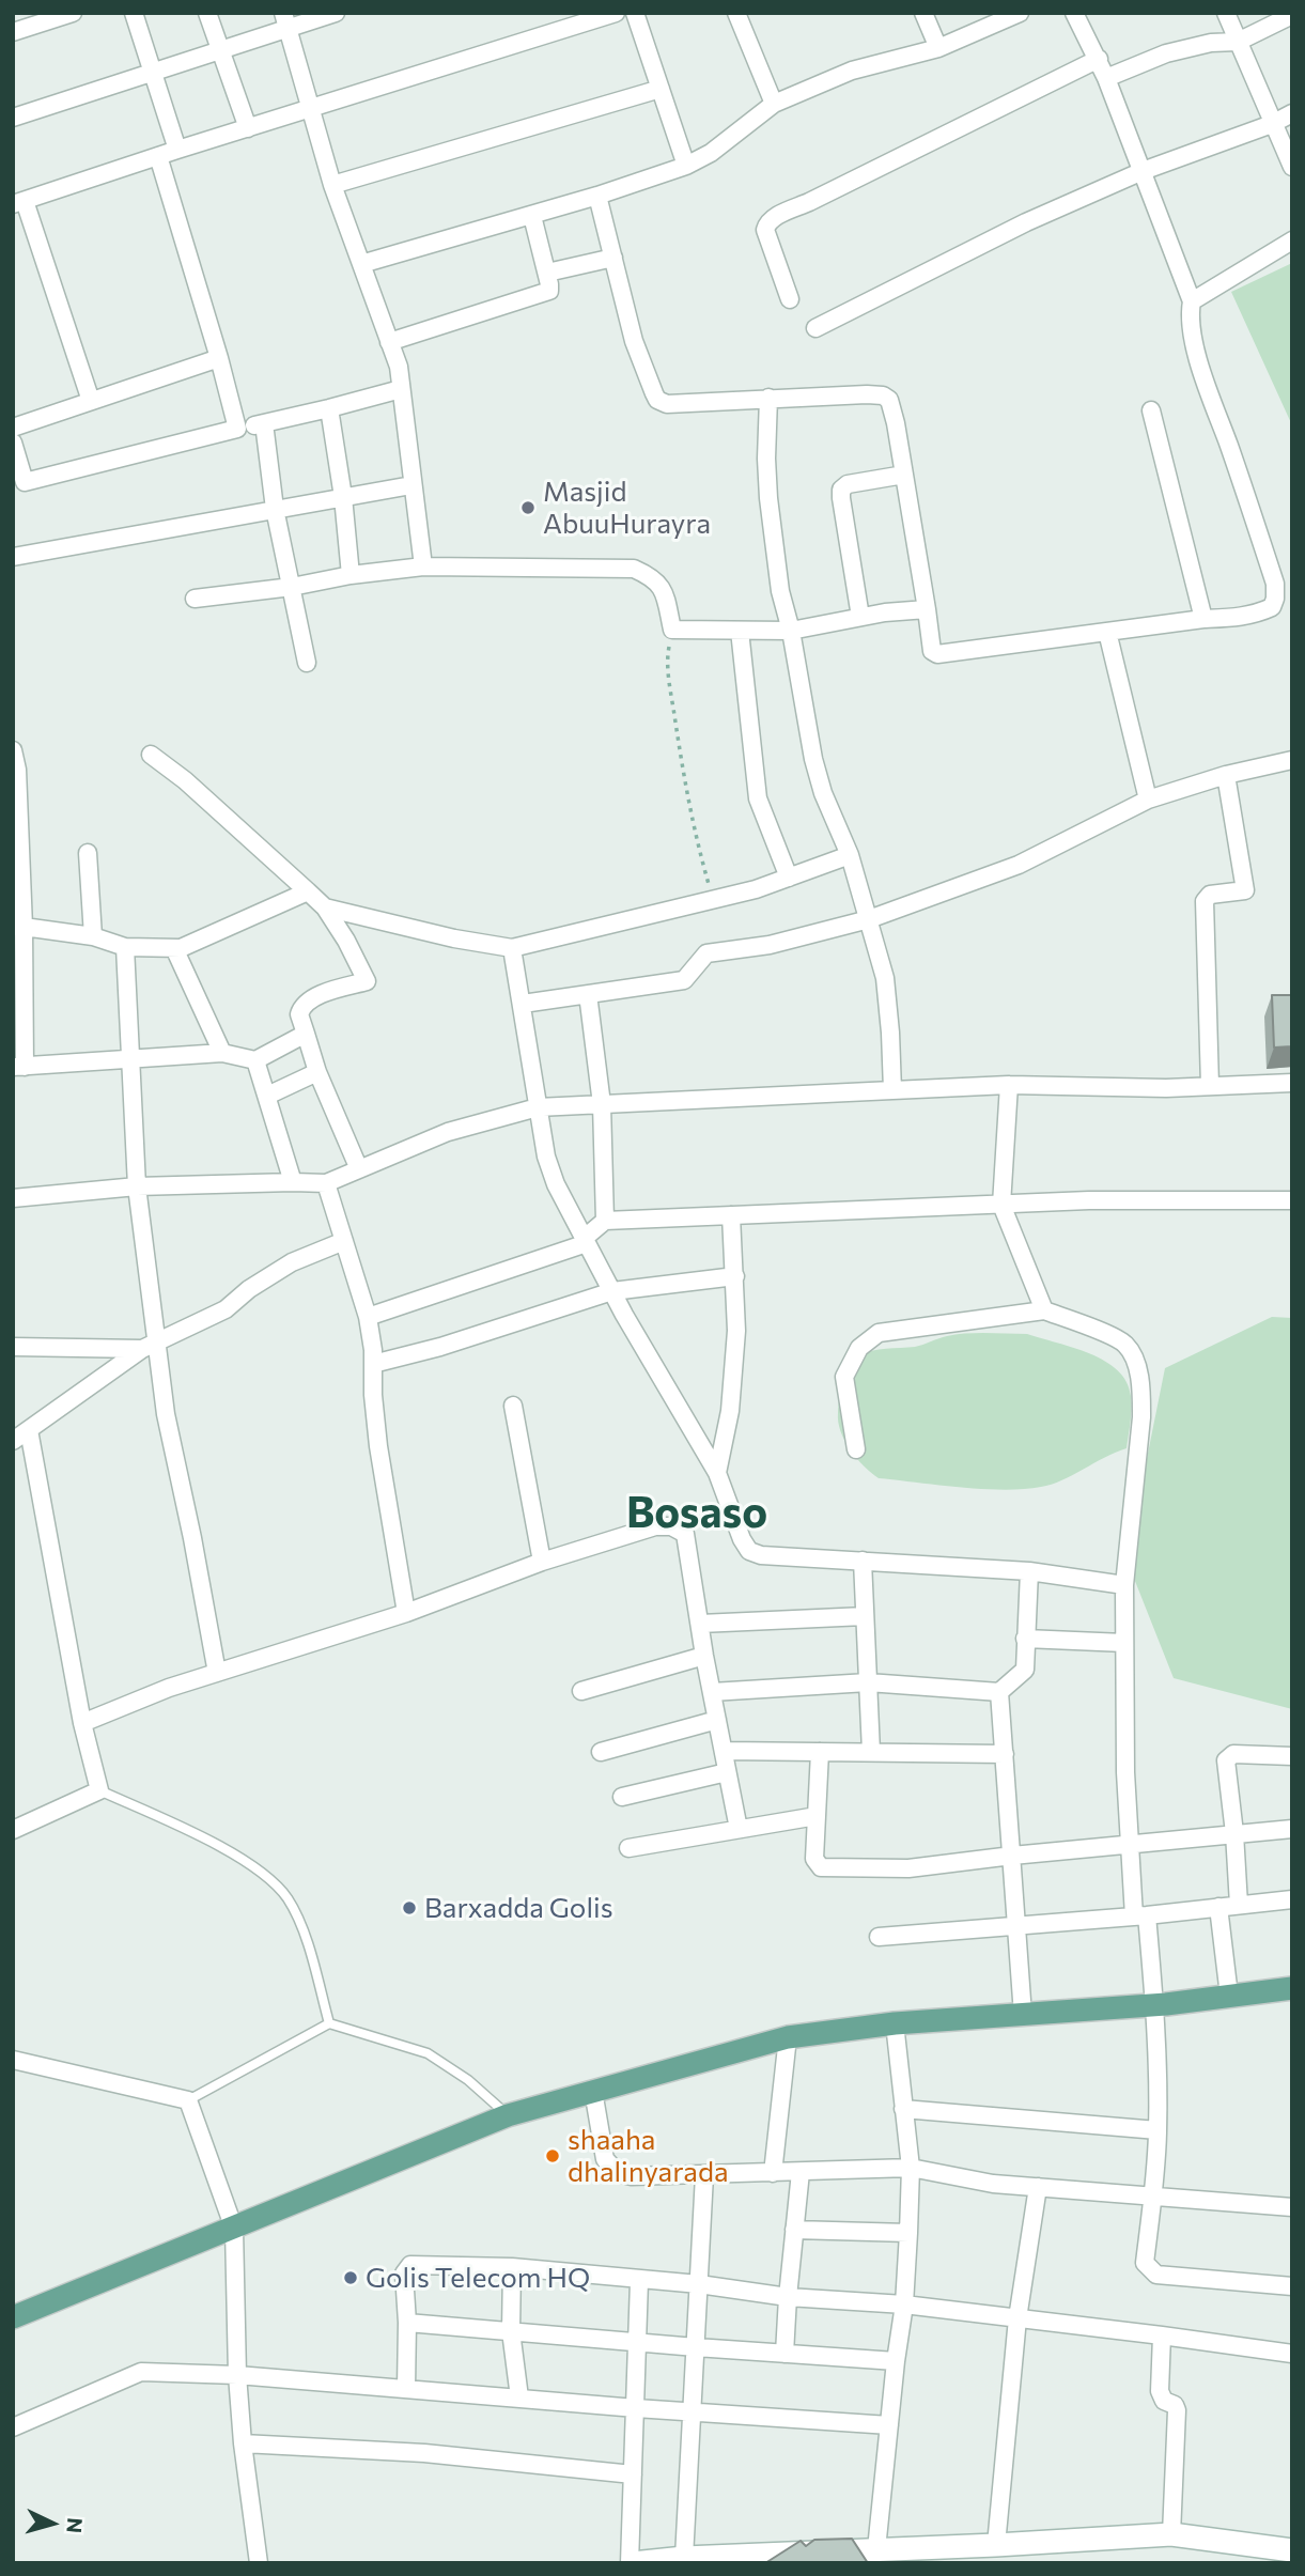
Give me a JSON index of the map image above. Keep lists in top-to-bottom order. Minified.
{"districts":["Bosaso"],"places":["Masjid AbuuHurayra","Barxadda Golis","shaaha dhalinyarada","Golis Telecom HQ"],"north":"right"}
